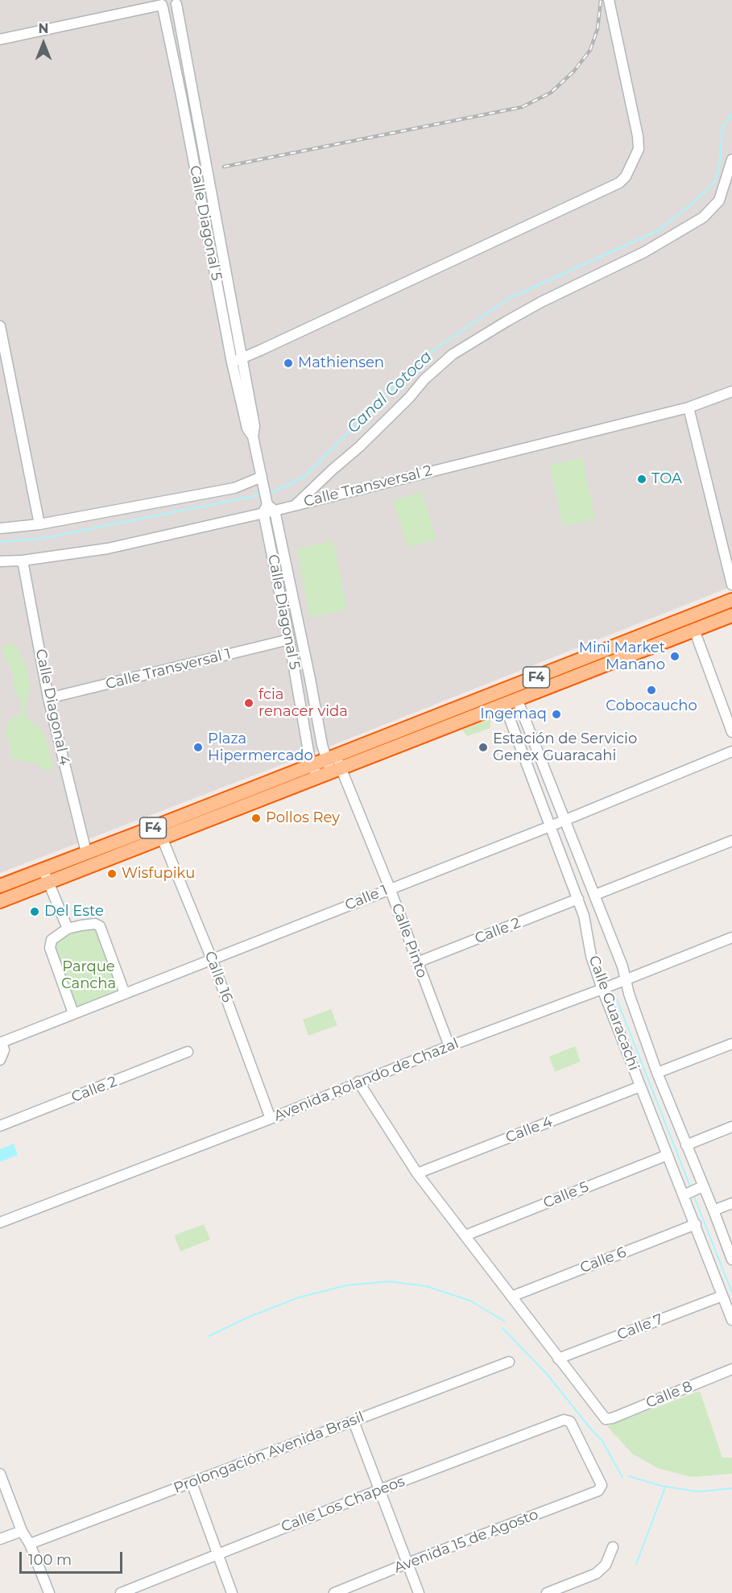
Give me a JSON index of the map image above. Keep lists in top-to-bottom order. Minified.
{"streets":{"highway":["F4"],"street":["Calle Diagonal 5","Calle Transversal 2","Calle Transversal 1","Calle Diagonal 4","Calle 1","Calle 2","Calle Pinto","Calle 16","Calle Guaracachi","Avenida Rolando de Chazal","Calle 4","Calle 5","Calle 6","Calle 7","Calle 8","Prolongación Avenida Brasil","Calle Los Chapeos","Avenida 15 de Agosto"]},"crossings":[["Calle Diagonal 5","Calle Transversal 2"],["Calle Diagonal 5","Calle Transversal 1"],["Calle Diagonal 5","F4"],["Calle Diagonal 5","Calle Pinto"],["Calle Transversal 2","Calle Diagonal 4"],["Calle Transversal 1","Calle Diagonal 4"],["F4","Calle Diagonal 4"],["F4","Calle Pinto"],["F4","Calle 16"],["F4","Calle Guaracachi"],["Calle 1","Calle Pinto"],["Calle 1","Calle 16"],["Calle 1","Calle Guaracachi"],["Calle 2","Calle Pinto"],["Calle 2","Calle Guaracachi"],["Calle Pinto","Avenida Rolando de Chazal"],["Calle 16","Avenida Rolando de Chazal"],["Calle Guaracachi","Avenida Rolando de Chazal"],["Calle Guaracachi","Calle 4"],["Calle Guaracachi","Calle 5"],["Calle Guaracachi","Calle 6"],["Calle Guaracachi","Calle 7"],["Calle 7","Calle 8"],["Calle Los Chapeos","Avenida 15 de Agosto"]],"water":["Canal Cotoca"],"parks":["Parque Cancha"],"places":["Mathiensen","TOA","Mini Market Manano","Cobocaucho","fcia renacer vida","Ingemaq","Plaza Hipermercado","Estación de Servicio Genex Guaracahi","Pollos Rey","Wisfupiku","Del Este"],"scale_bar":"100 m","north":"top"}
